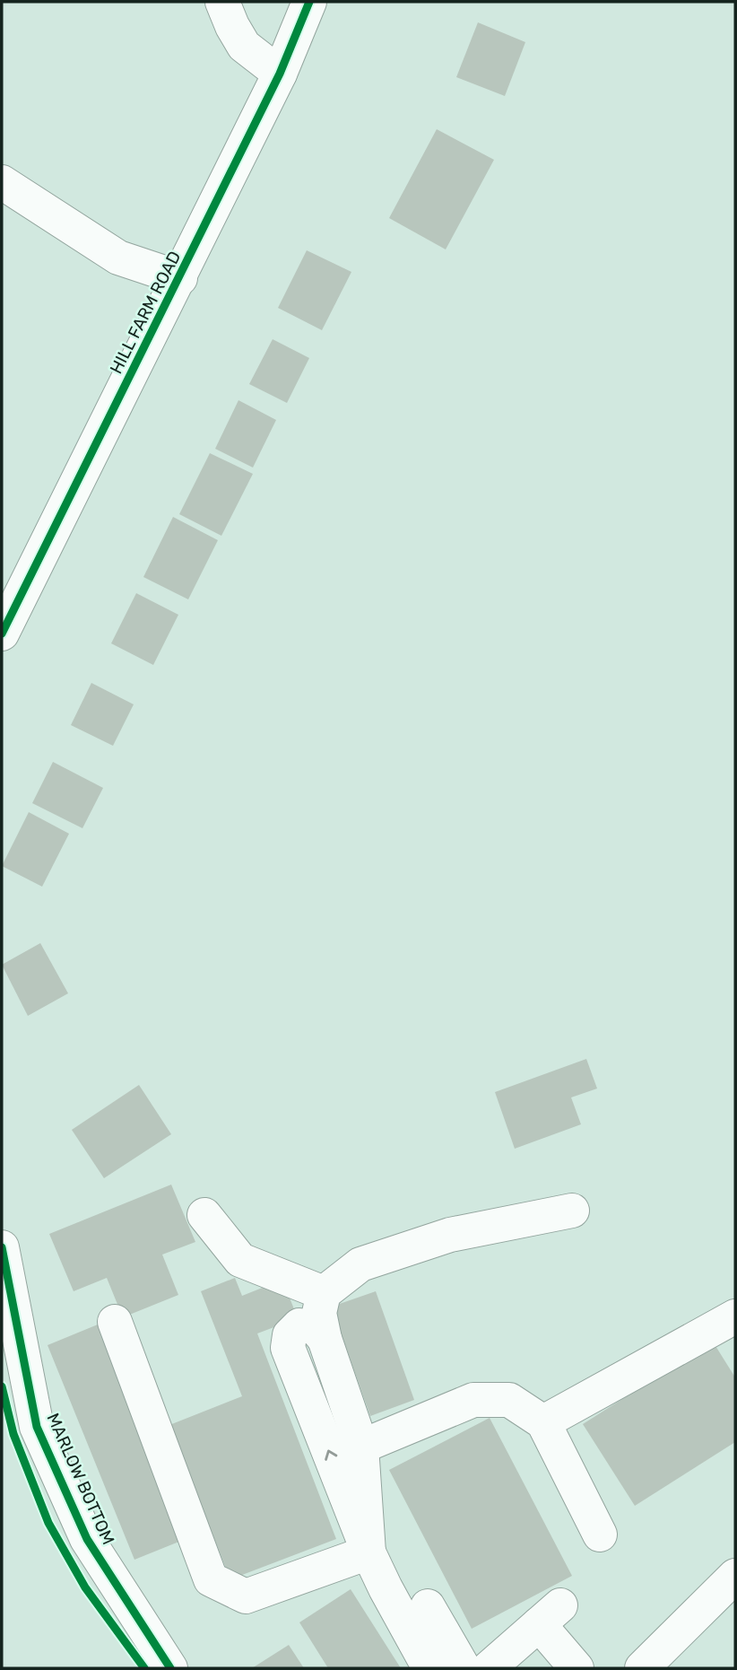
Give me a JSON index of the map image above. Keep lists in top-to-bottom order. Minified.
{"streets":{"street":["HILL FARM ROAD","MARLOW BOTTOM"]}}
